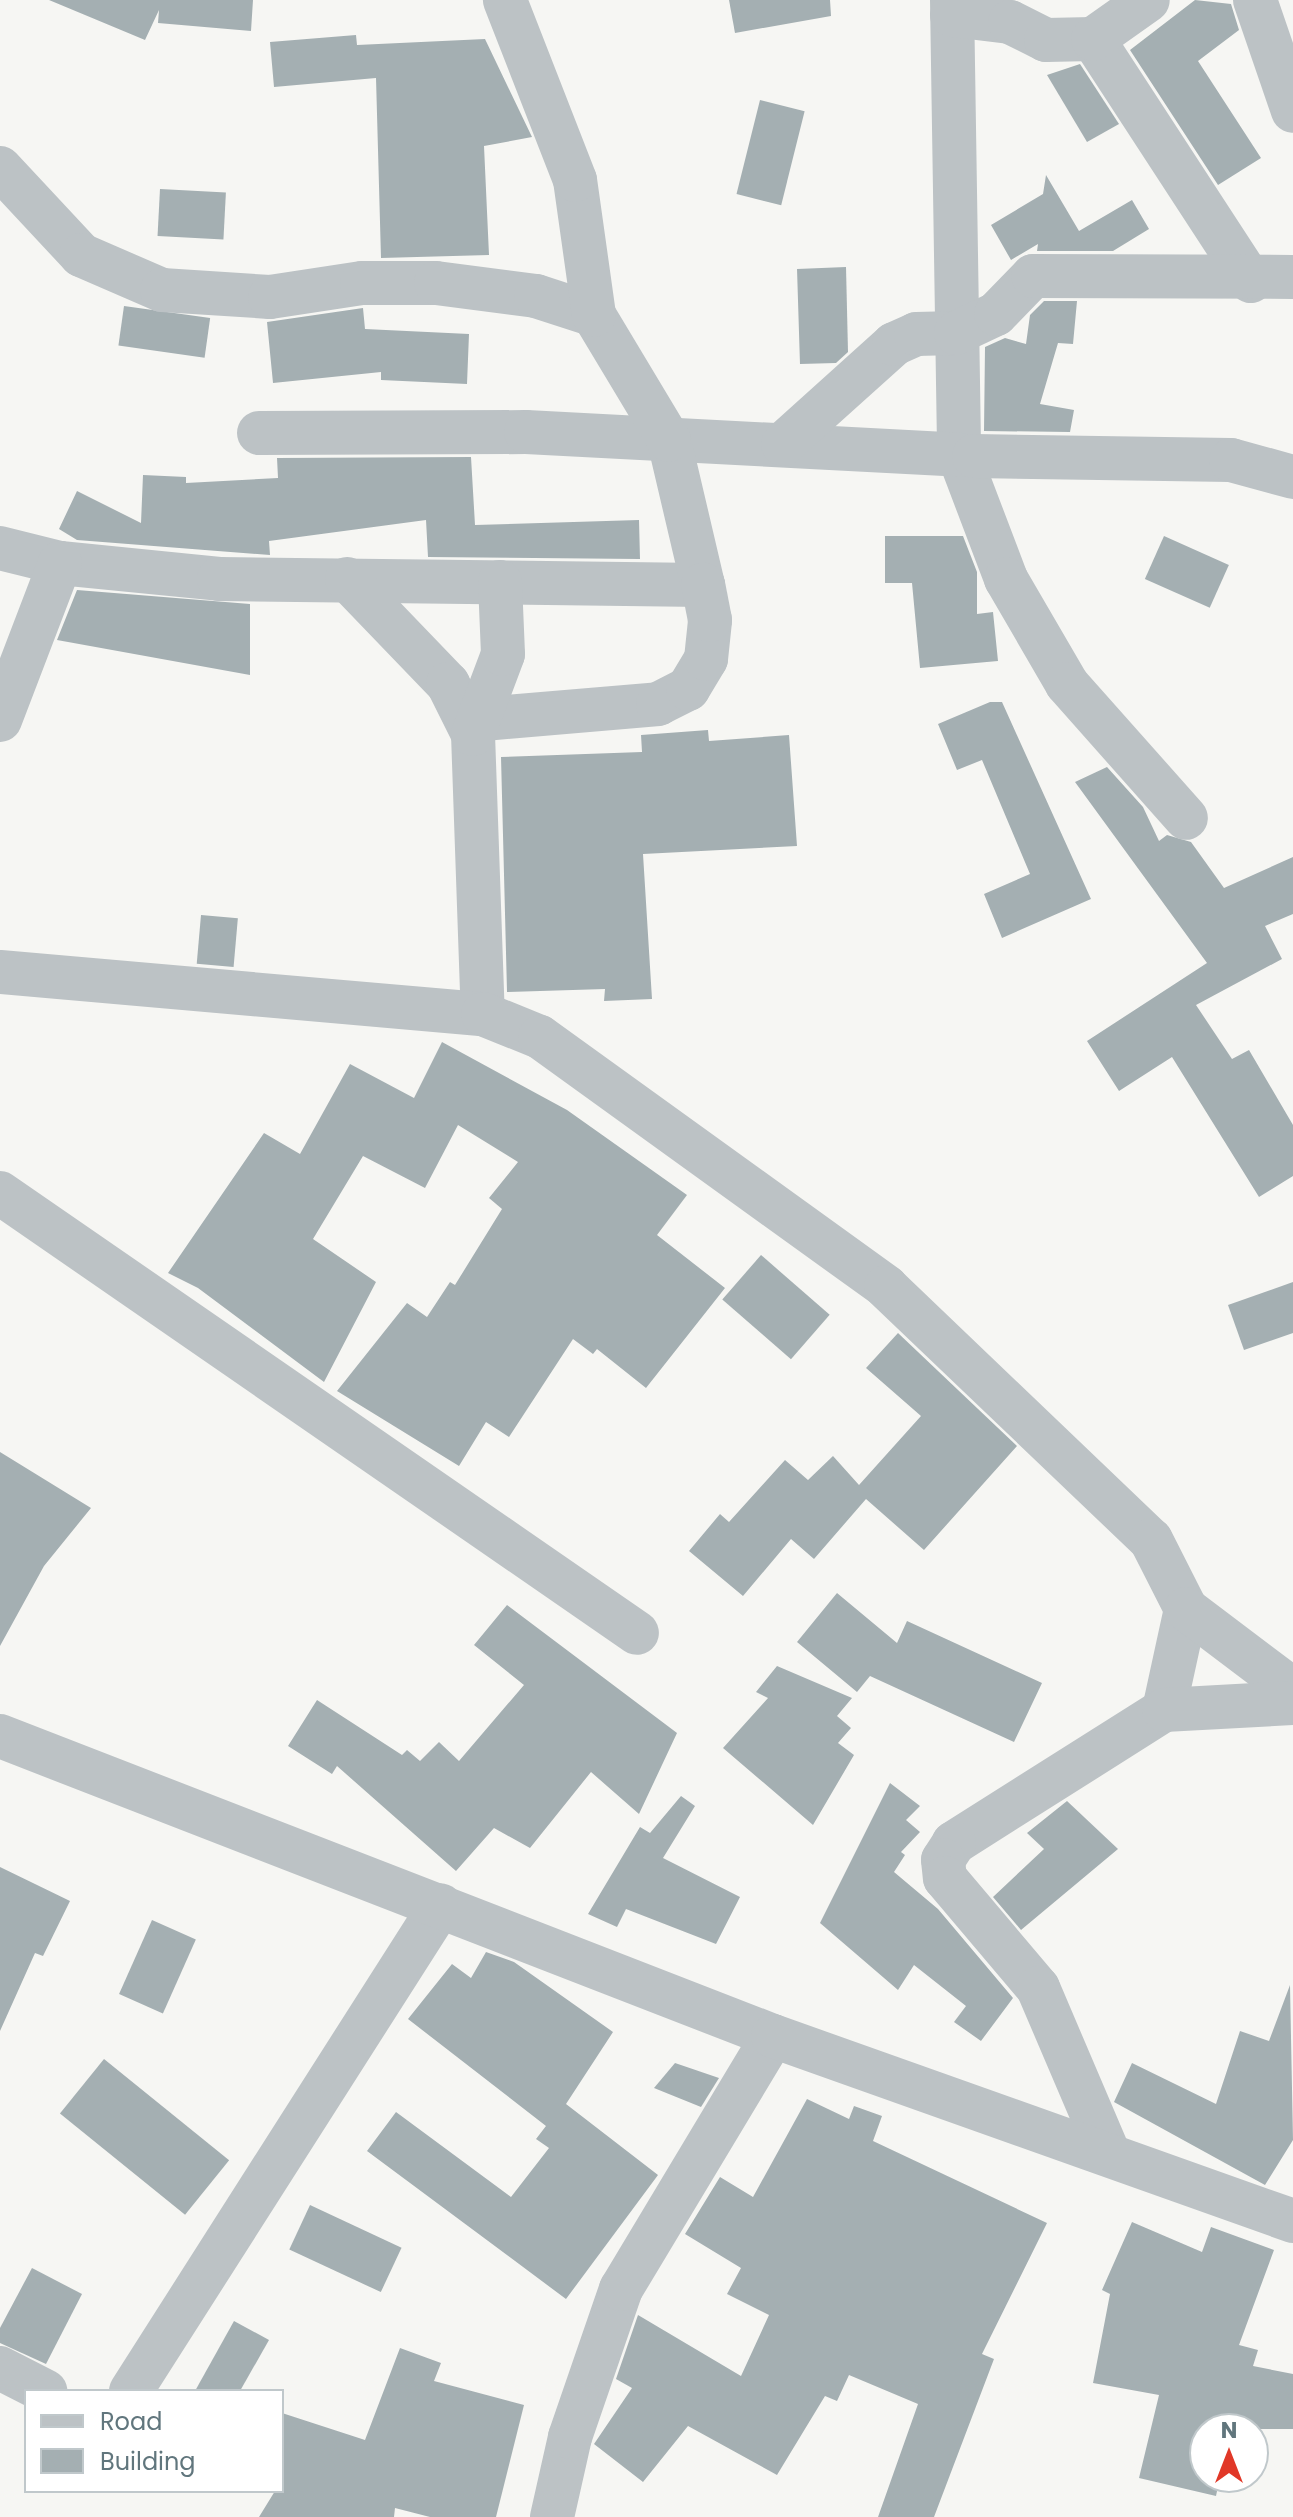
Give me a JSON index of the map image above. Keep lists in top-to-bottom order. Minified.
{"legend":["Road","Building"],"north":"top"}
